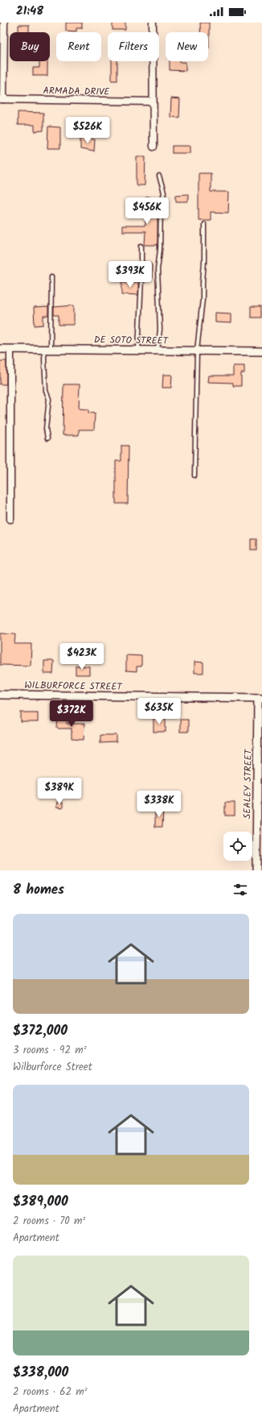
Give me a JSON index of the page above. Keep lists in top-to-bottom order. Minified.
{"streets":{"street":["ARMADA DRIVE","DE SOTO STREET","WILBURFORCE STREET","SEALEY STREET"]},"crossings":[["WILBURFORCE STREET","SEALEY STREET"]],"page":{"status":"21:48","chip":["Buy","Rent","Filters","New"],"price":["$526K","$456K","$393K","$423K","$635K","$372K","$389K","$338K"],"heading":"8 homes","list":[{"name":"$372,000","note":"3 rooms · 92 m² · Wilburforce Street"},{"name":"$389,000","note":"2 rooms · 70 m² · Apartment"},{"name":"$338,000","note":"2 rooms · 62 m² · Apartment"}]}}
